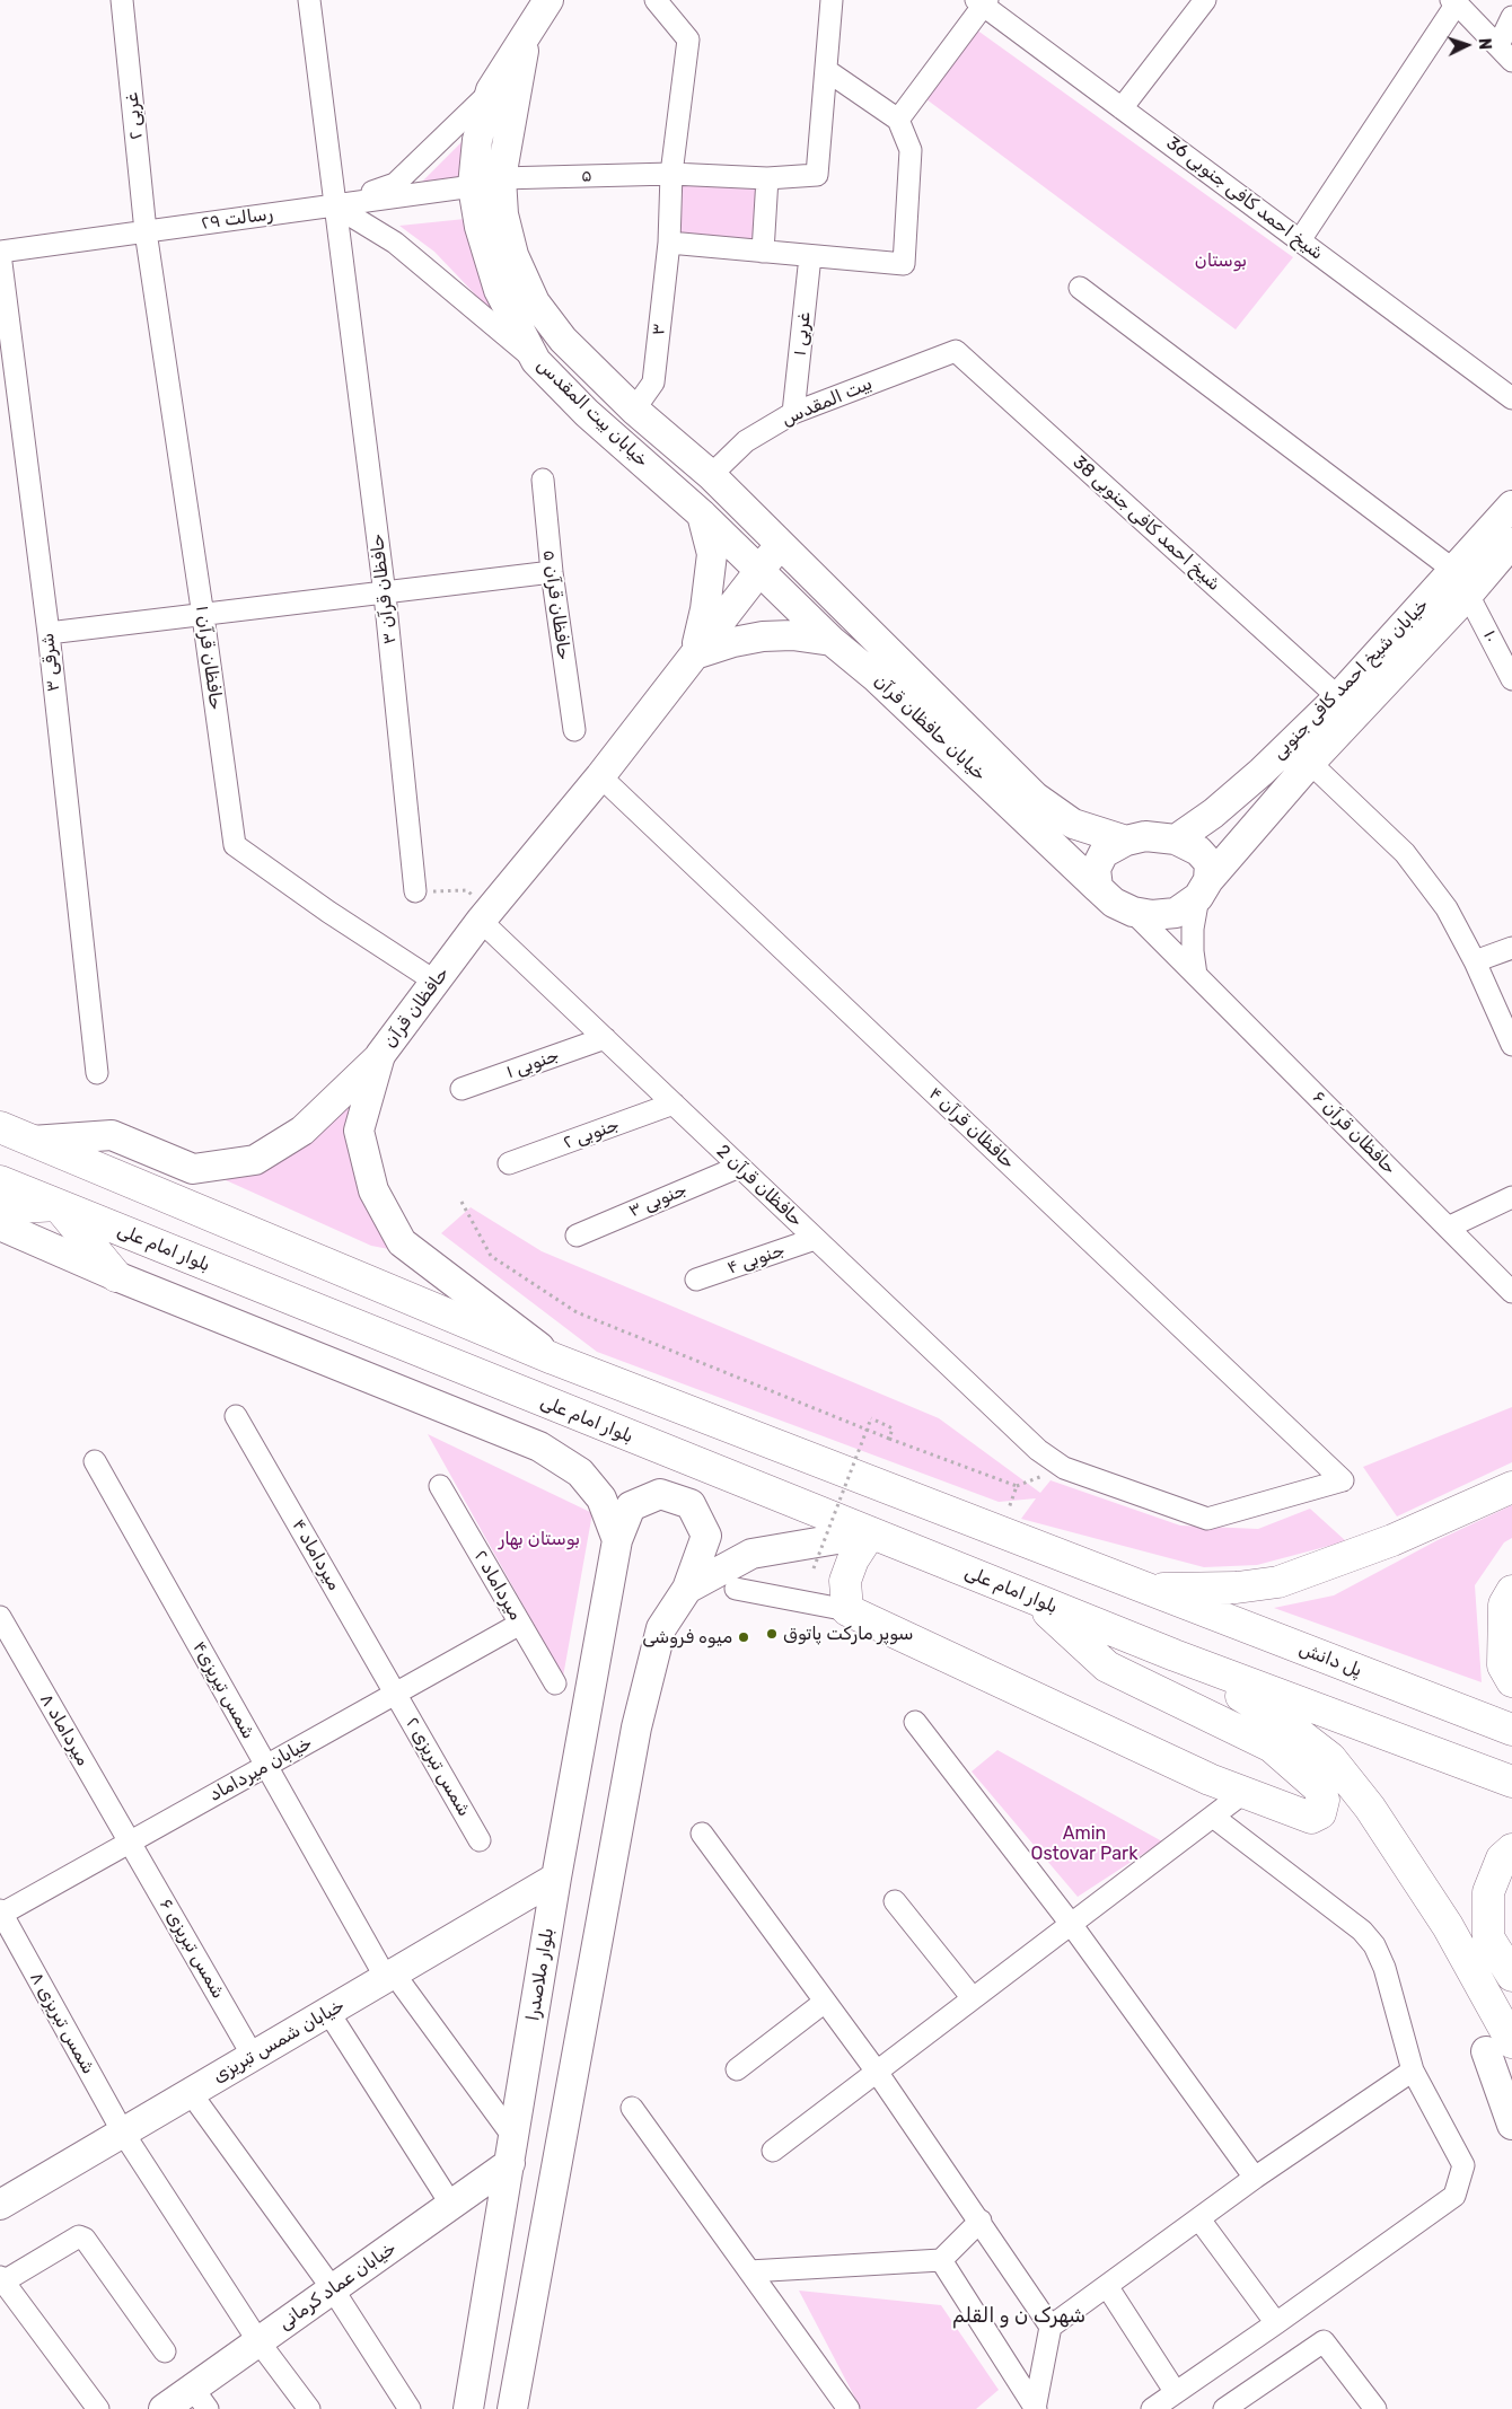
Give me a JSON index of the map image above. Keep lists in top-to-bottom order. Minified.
{"streets":{"highway":["بلوار امام علی","پل دانش"],"street":["۲ غربی","۵","شیخ احمد کافی جنوبی 36","رسالت ۲۹","۳","۱ غربی","بیت المقدس","خیابان بیت المقدس","شیخ احمد کافی جنوبی 38","حافظان قرآن ۳","حافظان قرآن ۵","۱۰","حافظان قرآن ۱","۳ شرقی","خیابان شیخ احمد کافی جنوبی","خیابان حافظان قرآن","حافظان قرآن","جنوبی ۱","حافظان قرآن ۴","حافظان قرآن ۶","جنوبی ۲","حافظان قرآن 2","جنوبی ۳","جنوبی ۴","میرداماد ۴","میرداماد ۲","شمس تیریزی۴","میرداماد ۸","شمس تبریزی ۲","خیابان میرداماد","شمس تبریزی ۶","بلوار ملاصدرا","شمس تبریزی ۸","خیابان شمس تبریزی","خیابان عماد کرمانی"]},"crossings":[["۲ غربی","رسالت ۲۹"],["۲ غربی","حافظان قرآن ۱"],["۵","۳"],["۵","خیابان بیت المقدس"],["رسالت ۲۹","خیابان بیت المقدس"],["رسالت ۲۹","حافظان قرآن ۳"],["رسالت ۲۹","حافظان قرآن ۱"],["رسالت ۲۹","۳ شرقی"],["۳","خیابان بیت المقدس"],["۱ غربی","بیت المقدس"],["بیت المقدس","خیابان بیت المقدس"],["بیت المقدس","شیخ احمد کافی جنوبی 38"],["خیابان بیت المقدس","خیابان حافظان قرآن"],["خیابان بیت المقدس","حافظان قرآن"],["شیخ احمد کافی جنوبی 38","خیابان شیخ احمد کافی جنوبی"],["۱۰","خیابان شیخ احمد کافی جنوبی"],["حافظان قرآن ۱","حافظان قرآن"],["خیابان شیخ احمد کافی جنوبی","خیابان حافظان قرآن"],["خیابان شیخ احمد کافی جنوبی","حافظان قرآن ۶"],["خیابان حافظان قرآن","حافظان قرآن"],["خیابان حافظان قرآن","حافظان قرآن ۶"],["حافظان قرآن","حافظان قرآن ۴"],["حافظان قرآن","حافظان قرآن 2"],["جنوبی ۱","حافظان قرآن 2"],["حافظان قرآن ۴","حافظان قرآن 2"],["جنوبی ۲","حافظان قرآن 2"],["حافظان قرآن 2","جنوبی ۳"],["حافظان قرآن 2","جنوبی ۴"],["میرداماد ۴","شمس تبریزی ۲"],["میرداماد ۴","خیابان میرداماد"],["میرداماد ۲","خیابان میرداماد"],["شمس تیریزی۴","خیابان میرداماد"],["شمس تیریزی۴","بلوار ملاصدرا"],["شمس تیریزی۴","خیابان شمس تبریزی"],["شمس تیریزی۴","خیابان عماد کرمانی"],["میرداماد ۸","خیابان میرداماد"],["میرداماد ۸","شمس تبریزی ۶"],["شمس تبریزی ۲","خیابان میرداماد"],["خیابان میرداماد","شمس تبریزی ۶"],["خیابان میرداماد","شمس تبریزی ۸"],["شمس تبریزی ۶","خیابان شمس تبریزی"],["بلوار ملاصدرا","خیابان شمس تبریزی"],["بلوار ملاصدرا","خیابان عماد کرمانی"],["شمس تبریزی ۸","خیابان شمس تبریزی"],["شمس تبریزی ۸","خیابان عماد کرمانی"]],"districts":["شهرک ن و القلم"],"parks":["بوستان","بوستان بهار","Amin Ostovar Park"],"places":["سوپر مارکت پاتوق","میوه فروشی"],"north":"right"}
